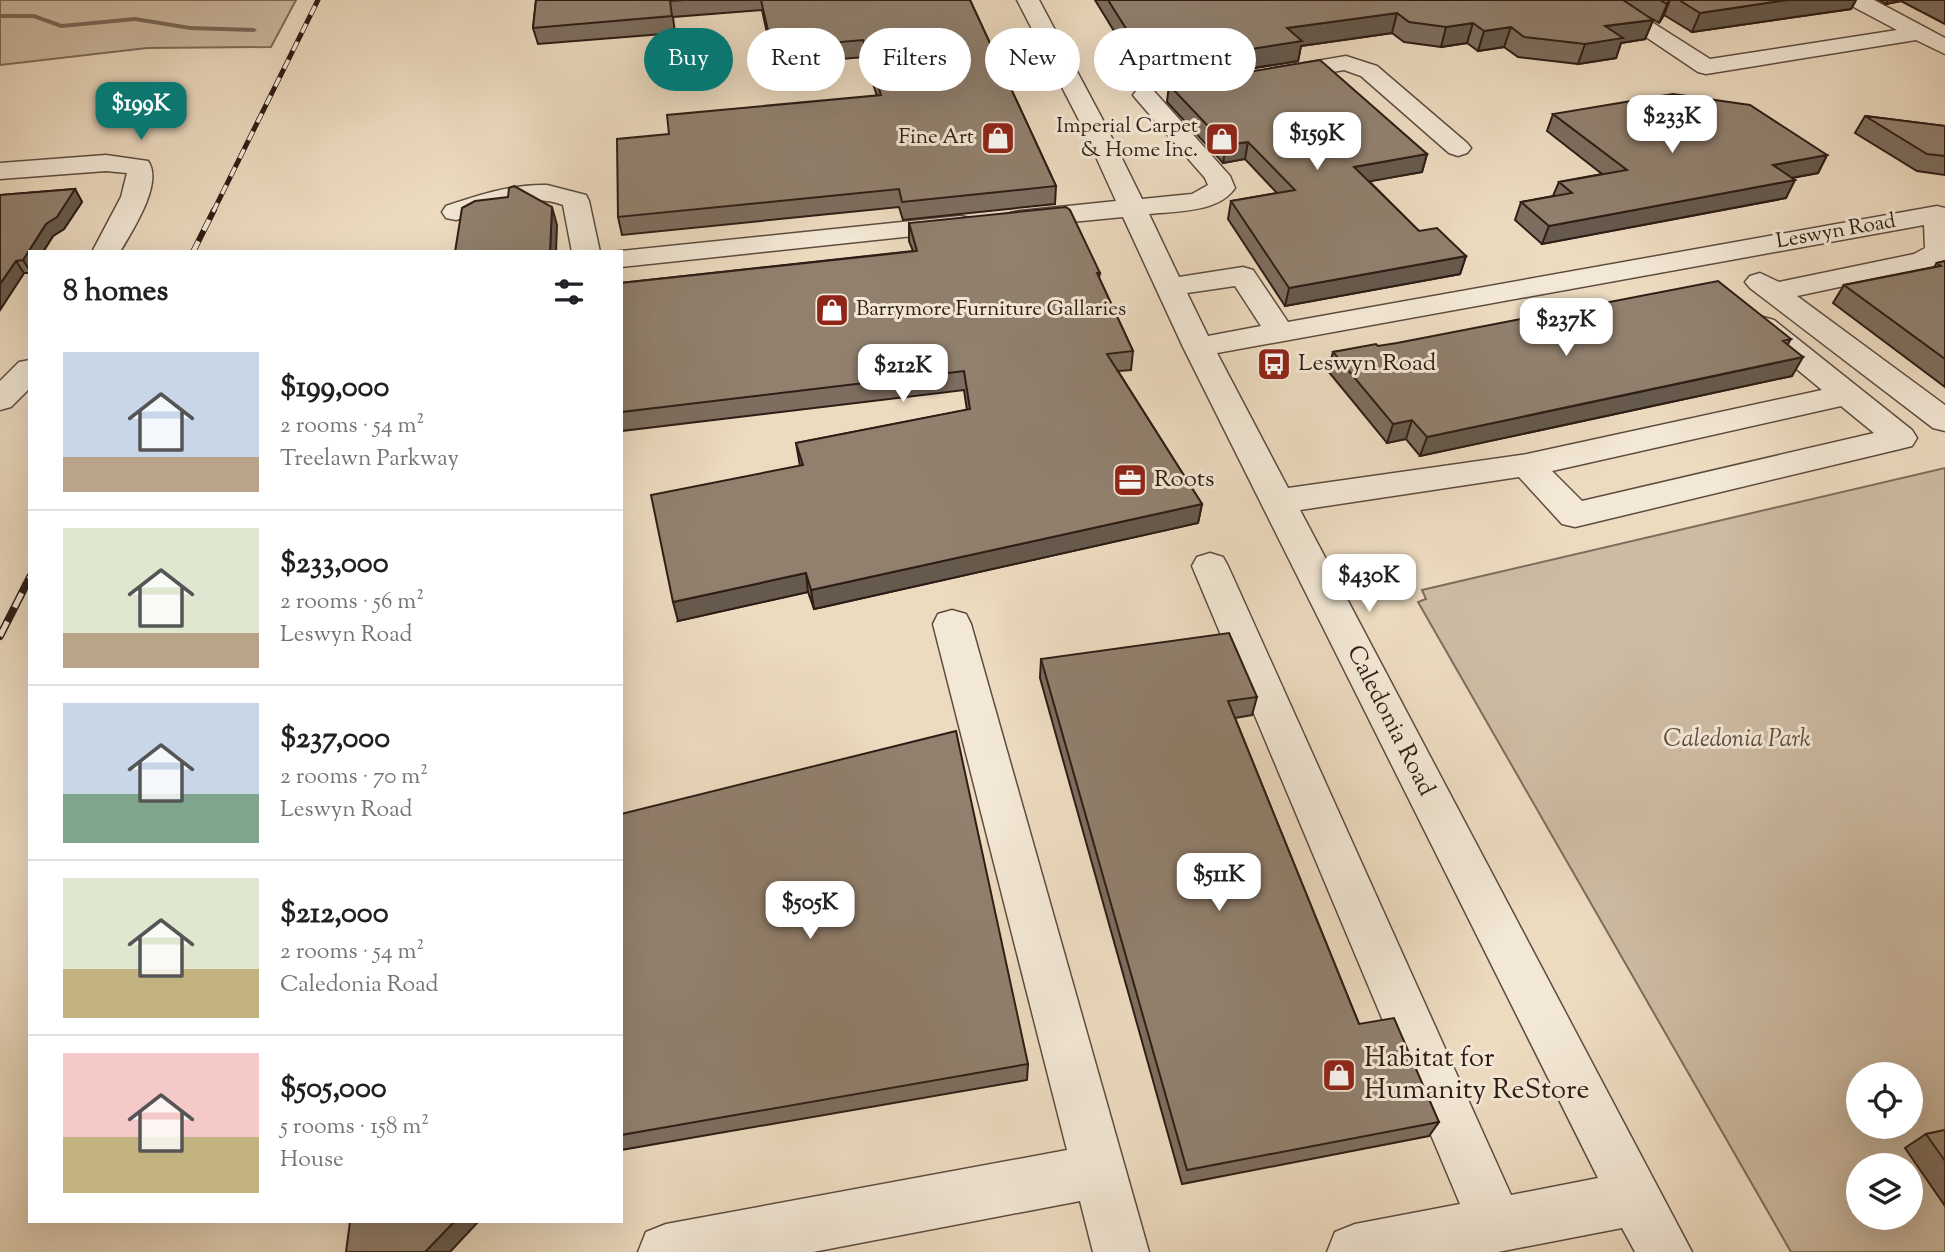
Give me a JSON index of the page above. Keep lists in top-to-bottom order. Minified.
{"streets":{"street":["Leswyn Road","Caledonia Road"]},"crossings":[["Leswyn Road","Caledonia Road"]],"parks":["Caledonia Park"],"places":{"shop":["Fine Art","Imperial Carpet & Home Inc.","Barrymore Furniture Gallaries","Habitat for Humanity ReStore"],"bus stop":["Leswyn Road"],"office":["Roots"]},"page":{"chip":["Buy","Rent","Filters","New","Apartment"],"price":["$199K","$233K","$159K","$237K","$212K","$430K","$511K","$505K"],"heading":"8 homes","list":[{"name":"$199,000","note":"2 rooms · 54 m² · Treelawn Parkway"},{"name":"$233,000","note":"2 rooms · 56 m² · Leswyn Road"},{"name":"$237,000","note":"2 rooms · 70 m² · Leswyn Road"},{"name":"$212,000","note":"2 rooms · 54 m² · Caledonia Road"},{"name":"$505,000","note":"5 rooms · 158 m² · House"}]}}
